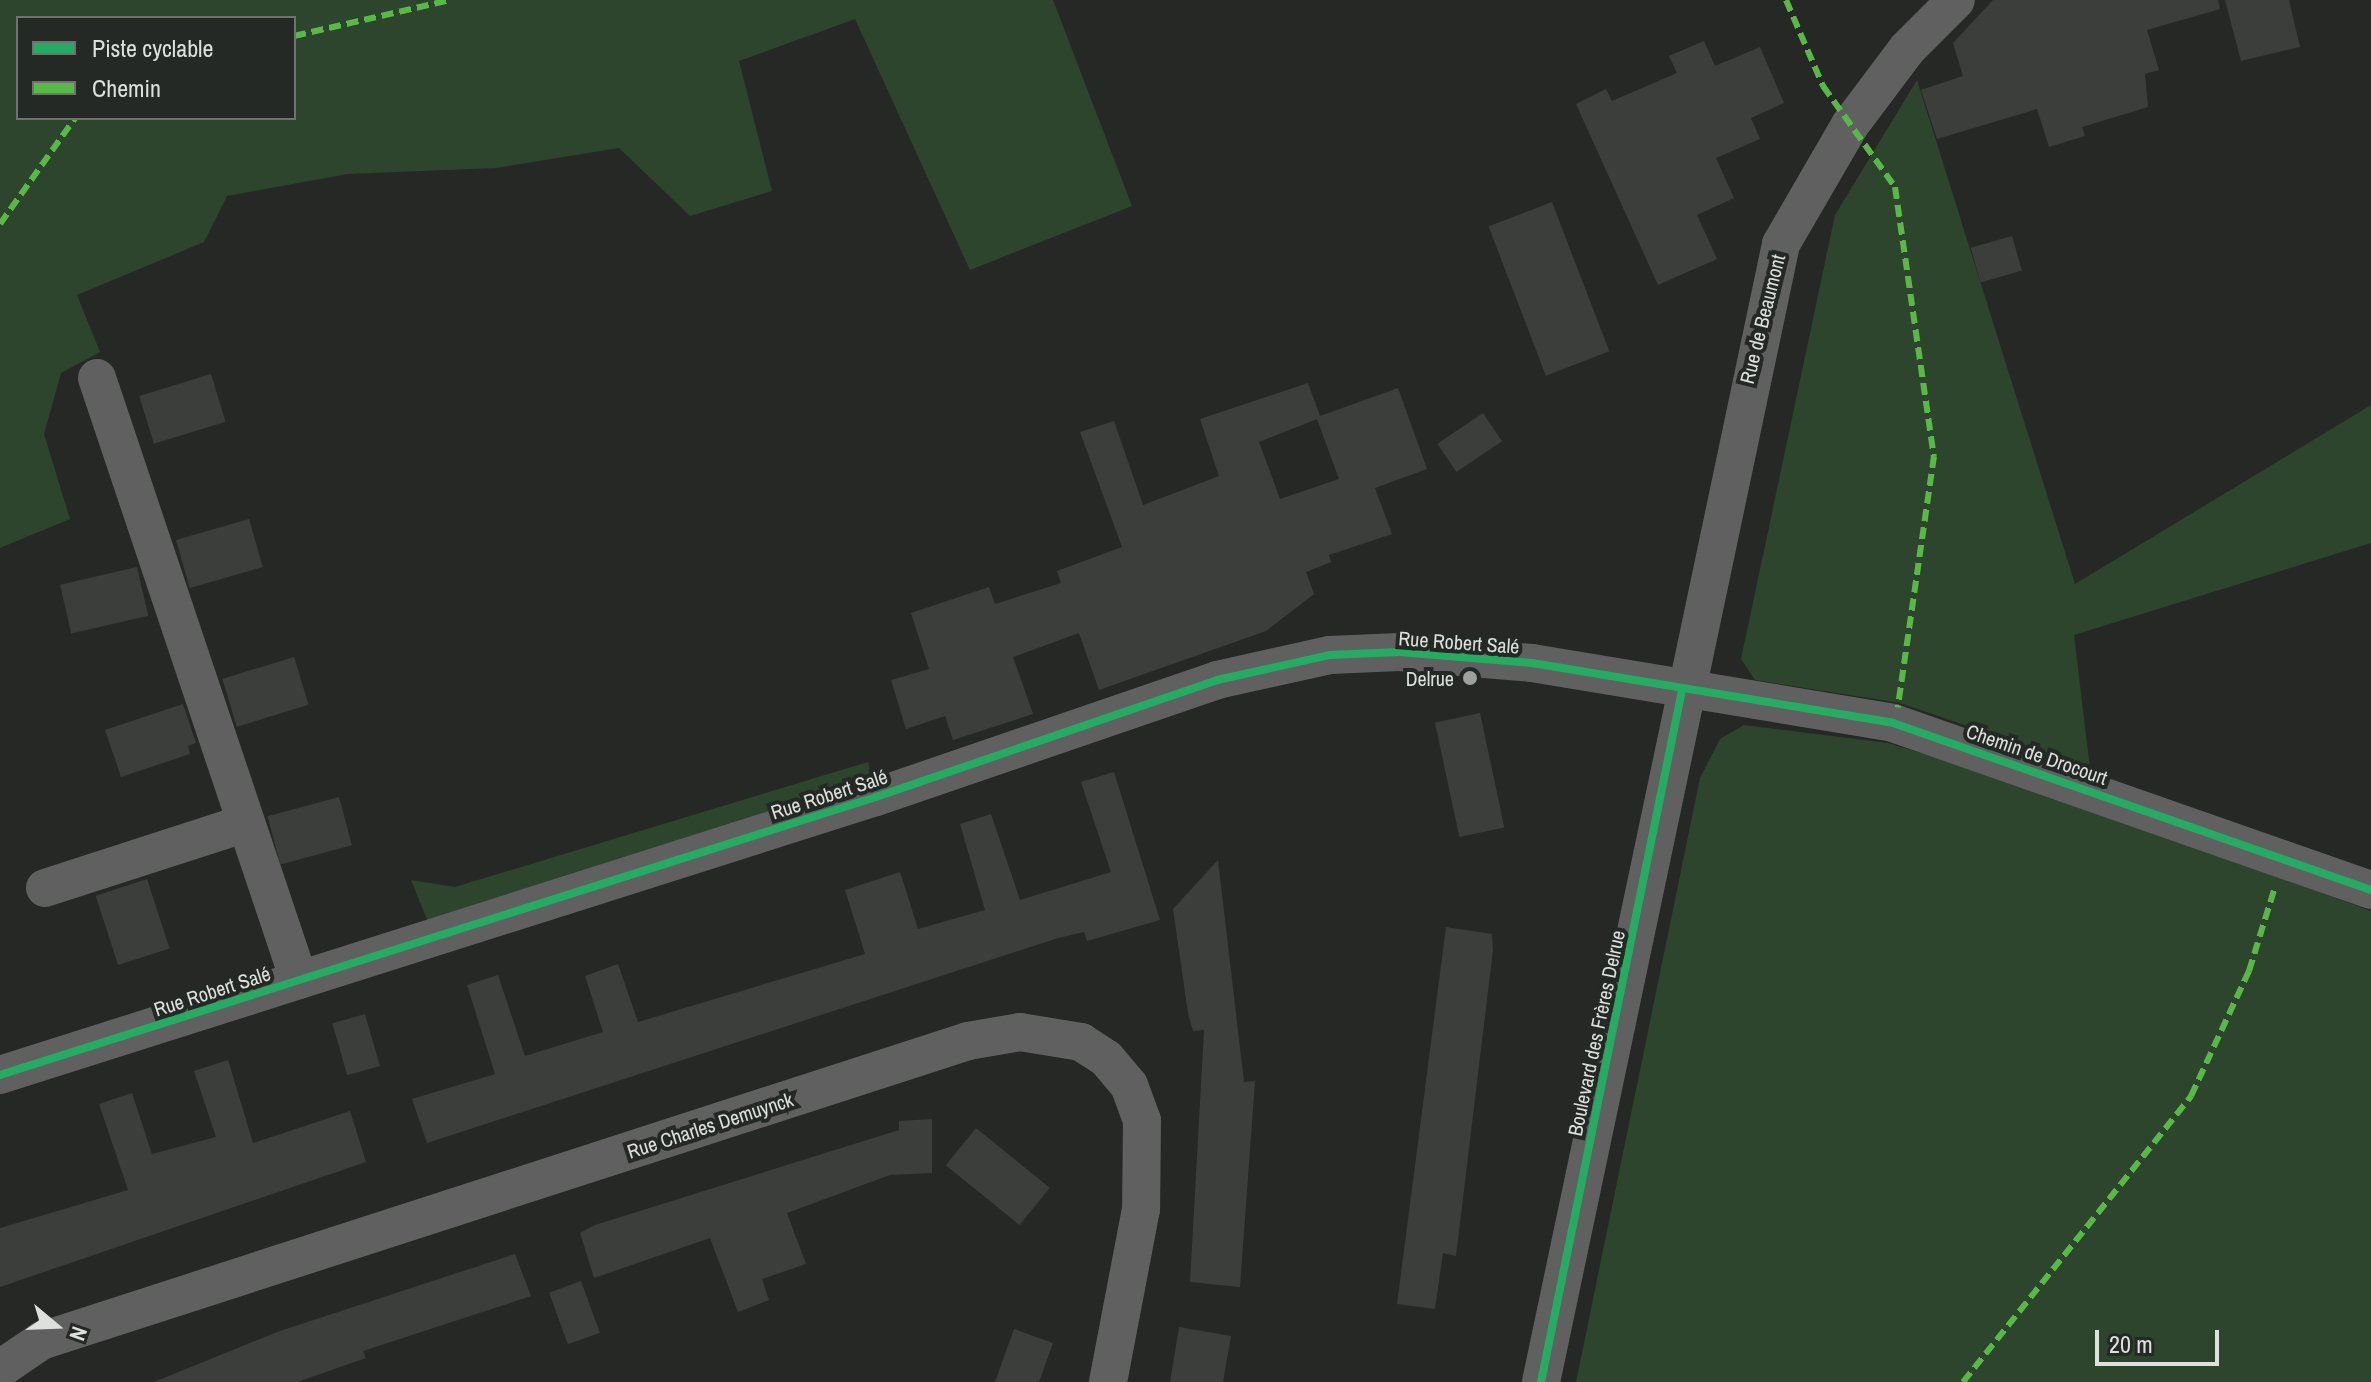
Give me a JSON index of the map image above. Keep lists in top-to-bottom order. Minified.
{"streets":{"street":["Rue de Beaumont","Rue Robert Salé","Chemin de Drocourt","Boulevard des Frères Delrue","Rue Charles Demuynck"]},"crossings":[["Rue de Beaumont","Rue Robert Salé"],["Rue de Beaumont","Chemin de Drocourt"],["Rue de Beaumont","Boulevard des Frères Delrue"],["Rue Robert Salé","Chemin de Drocourt"],["Rue Robert Salé","Boulevard des Frères Delrue"],["Chemin de Drocourt","Boulevard des Frères Delrue"]],"places":["Delrue"],"legend":["Piste cyclable","Chemin"],"scale_bar":"20 m","north":"right"}
